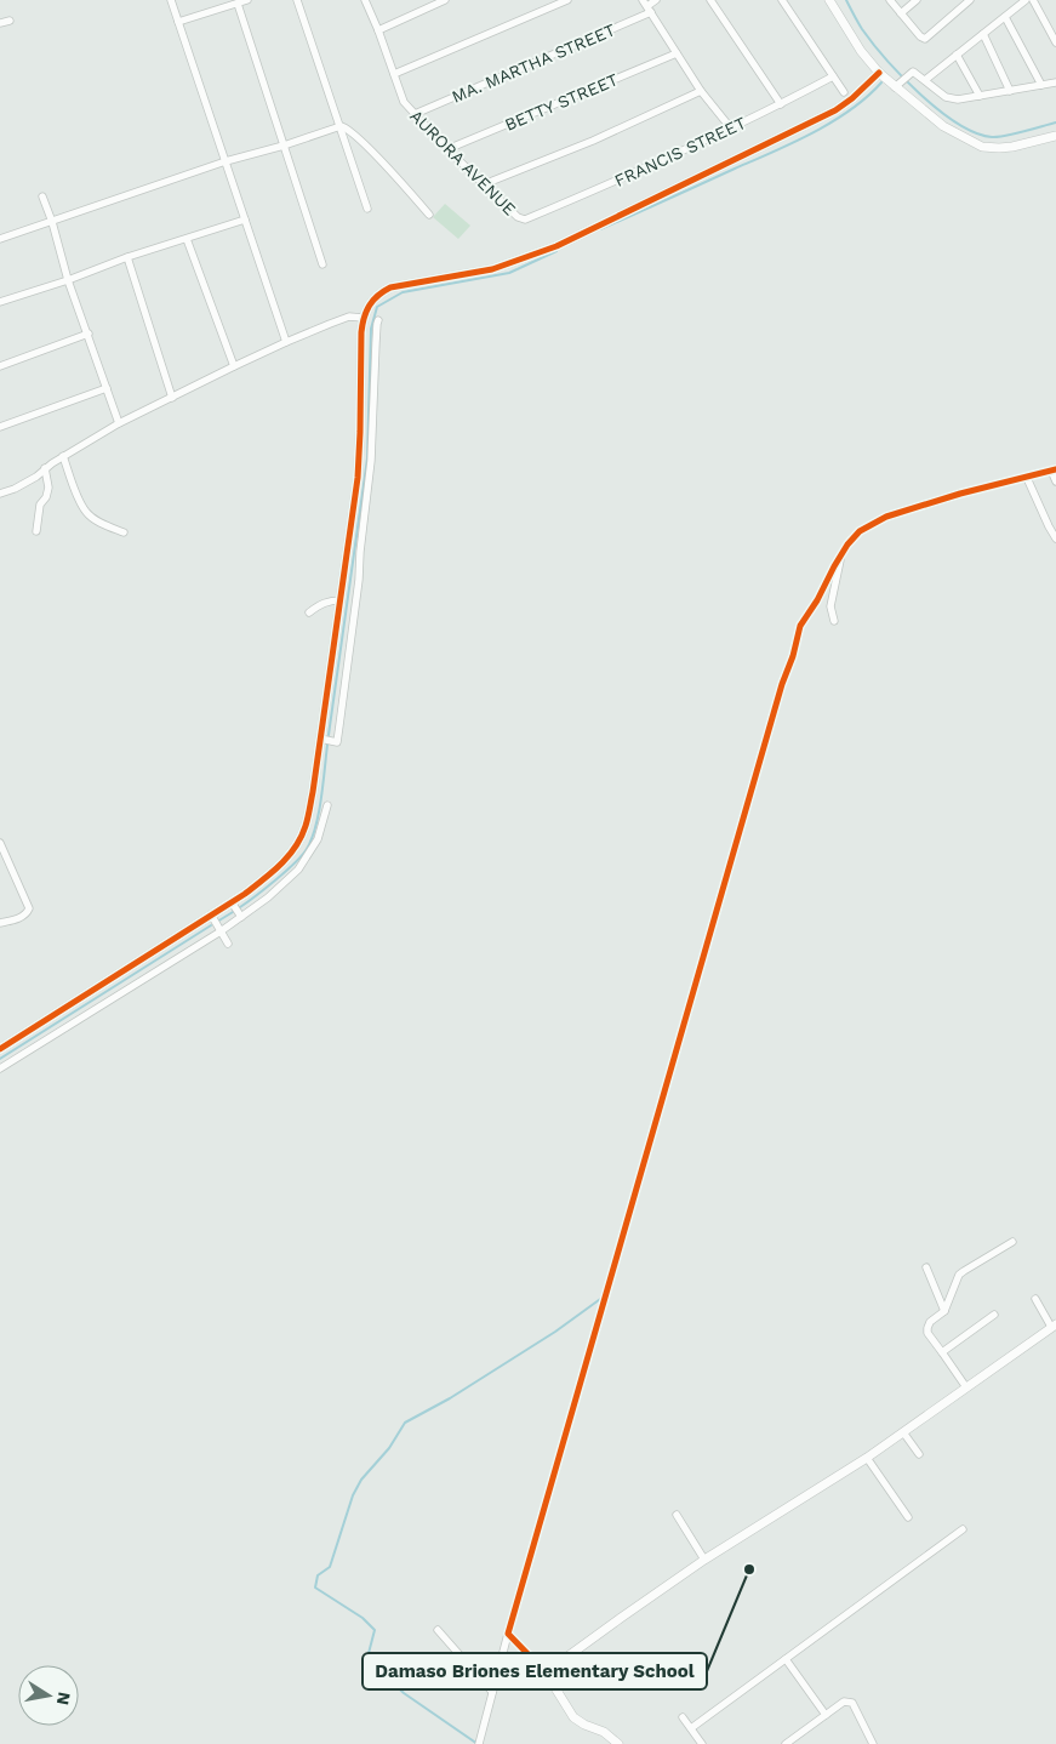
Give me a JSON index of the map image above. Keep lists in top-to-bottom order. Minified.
{"streets":{"street":["MA. MARTHA STREET","BETTY STREET","FRANCIS STREET","AURORA AVENUE"]},"crossings":[["MA. MARTHA STREET","AURORA AVENUE"],["BETTY STREET","AURORA AVENUE"],["FRANCIS STREET","AURORA AVENUE"]],"places":["Damaso Briones Elementary School"],"north":"right"}
